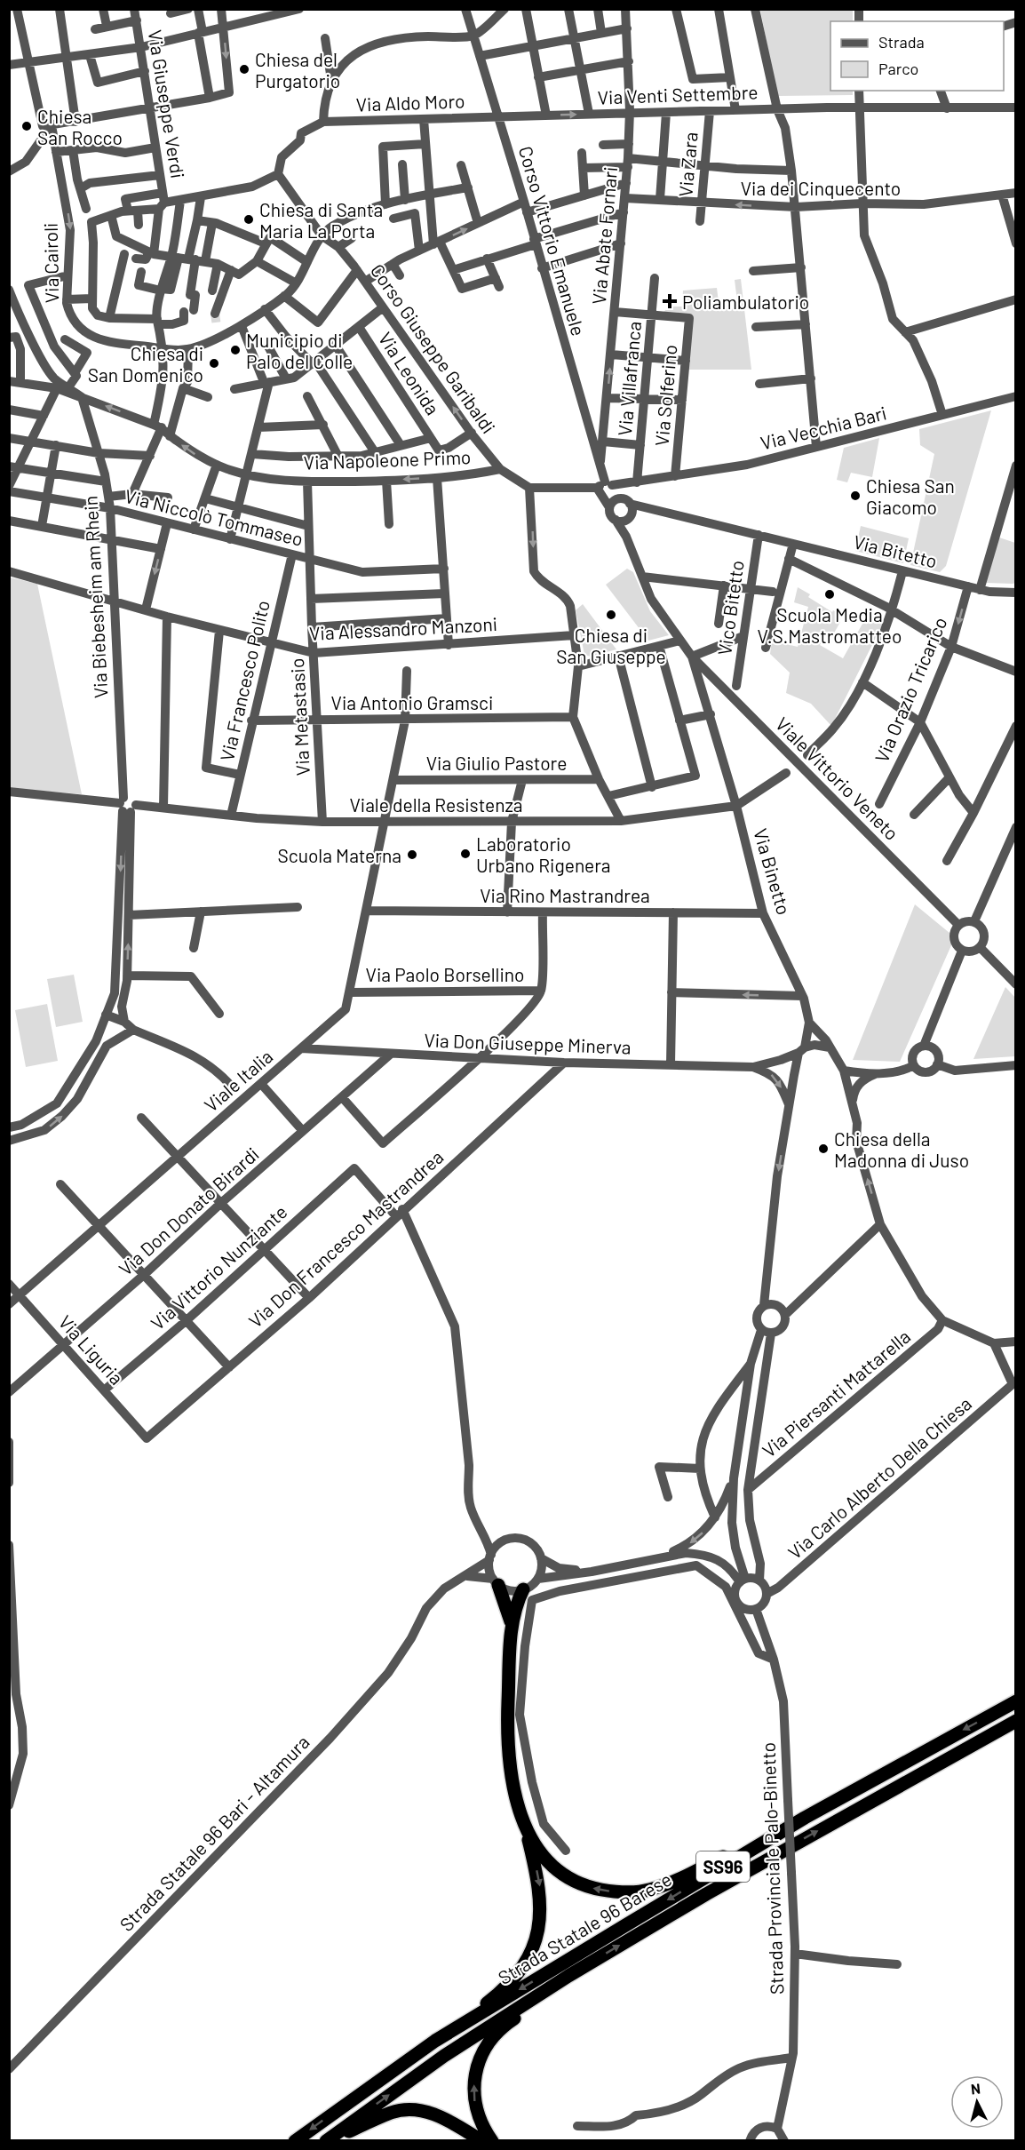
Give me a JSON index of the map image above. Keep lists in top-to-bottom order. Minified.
{"streets":{"highway":["SS96","Strada Statale 96 Barese"],"street":["Via Venti Settembre","Via Aldo Moro","Via Giuseppe Verdi","Via Zara","Via dei Cinquecento","Via Abate Fornari","Corso Vittorio Emanuele","Via Cairoli","Corso Giuseppe Garibaldi","Via Leonida","Via Villafranca","Via Solferino","Via Vecchia Bari","Via Napoleone Primo","Via Niccolò Tommaseo","Via Bitetto","Via Biebesheim am Rhein","Vico Bitetto","Via Alessandro Manzoni","Via Francesco Polito","Via Orazio Tricarico","Via Antonio Gramsci","Via Metastasio","Via Giulio Pastore","Viale Vittorio Veneto","Viale della Resistenza","Via Binetto","Via Rino Mastrandrea","Via Paolo Borsellino","Via Don Giuseppe Minerva","Viale Italia","Via Don Donato Birardi","Via Don Francesco Mastrandrea","Via Vittorio Nunziante","Via Liguria","Via Piersanti Mattarella","Via Carlo Alberto Della Chiesa","Strada Statale 96 Bari - Altamura","Strada Provinciale Palo-Binetto"]},"crossings":[["Via Venti Settembre","Via Aldo Moro"],["Via Venti Settembre","Via Zara"],["Via Venti Settembre","Via Abate Fornari"],["Via Venti Settembre","Corso Vittorio Emanuele"],["Via Aldo Moro","Corso Vittorio Emanuele"],["Via Zara","Via dei Cinquecento"],["Via dei Cinquecento","Via Abate Fornari"],["Via Abate Fornari","Corso Vittorio Emanuele"],["Corso Vittorio Emanuele","Via Vecchia Bari"],["Corso Giuseppe Garibaldi","Via Vecchia Bari"],["Corso Giuseppe Garibaldi","Via Napoleone Primo"],["Via Villafranca","Via Solferino"],["Via Villafranca","Via Vecchia Bari"],["Via Solferino","Via Vecchia Bari"],["Via Napoleone Primo","Via Metastasio"],["Via Niccolò Tommaseo","Via Biebesheim am Rhein"],["Via Niccolò Tommaseo","Via Francesco Polito"],["Via Niccolò Tommaseo","Via Metastasio"],["Via Bitetto","Vico Bitetto"],["Via Bitetto","Via Orazio Tricarico"],["Via Bitetto","Via Binetto"],["Via Biebesheim am Rhein","Via Alessandro Manzoni"],["Via Biebesheim am Rhein","Viale della Resistenza"],["Via Alessandro Manzoni","Via Francesco Polito"],["Via Alessandro Manzoni","Via Metastasio"],["Via Francesco Polito","Via Antonio Gramsci"],["Via Francesco Polito","Viale della Resistenza"],["Via Antonio Gramsci","Via Metastasio"],["Via Antonio Gramsci","Viale Italia"],["Via Metastasio","Viale della Resistenza"],["Via Giulio Pastore","Viale Italia"],["Viale Vittorio Veneto","Via Binetto"],["Viale della Resistenza","Via Binetto"],["Viale della Resistenza","Viale Italia"],["Via Binetto","Via Rino Mastrandrea"],["Via Rino Mastrandrea","Viale Italia"],["Via Paolo Borsellino","Viale Italia"],["Via Don Giuseppe Minerva","Viale Italia"],["Via Don Giuseppe Minerva","Via Don Donato Birardi"],["Via Don Giuseppe Minerva","Via Don Francesco Mastrandrea"],["Viale Italia","Via Liguria"],["Via Don Donato Birardi","Via Liguria"],["Via Don Francesco Mastrandrea","Via Vittorio Nunziante"],["Via Don Francesco Mastrandrea","Via Liguria"],["Via Vittorio Nunziante","Via Liguria"],["Via Carlo Alberto Della Chiesa","Strada Provinciale Palo-Binetto"]],"places":{"other":["Chiesa del Purgatorio","Chiesa San Rocco","Chiesa di Santa Maria La Porta","Municipio di Palo del Colle","Chiesa di San Domenico","Chiesa San Giacomo","Scuola Media V.S.Mastromatteo","Chiesa di San Giuseppe","Laboratorio Urbano Rigenera","Scuola Materna","Chiesa della Madonna di Juso"],"health":["Poliambulatorio"]},"legend":["Strada","Parco"],"north":"top"}
